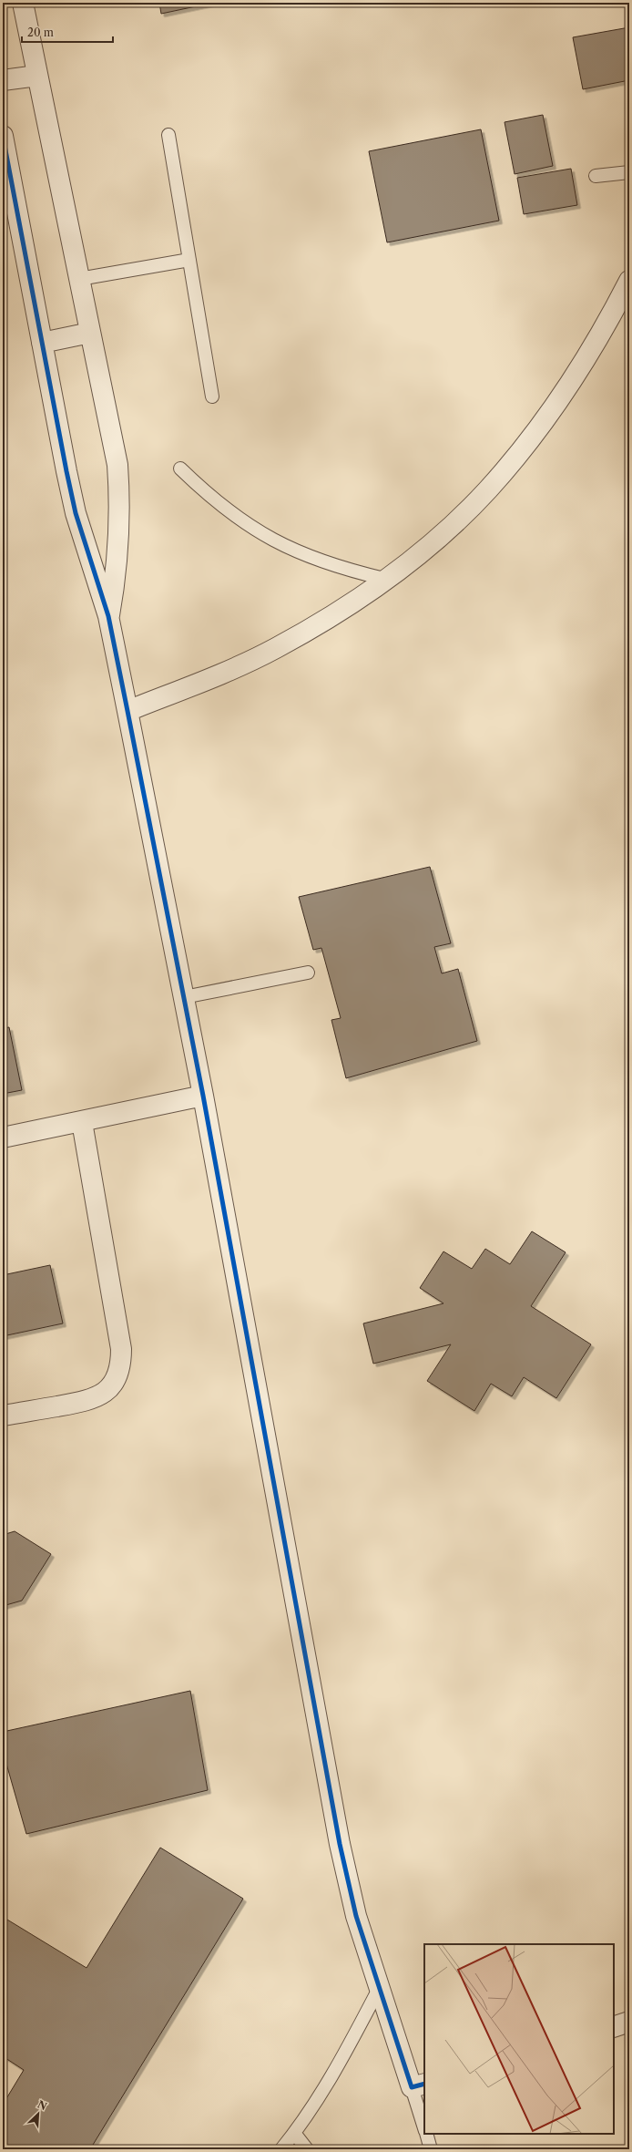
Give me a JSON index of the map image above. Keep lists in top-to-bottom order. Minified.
{"scale_bar":"20 m","north":"top right"}
